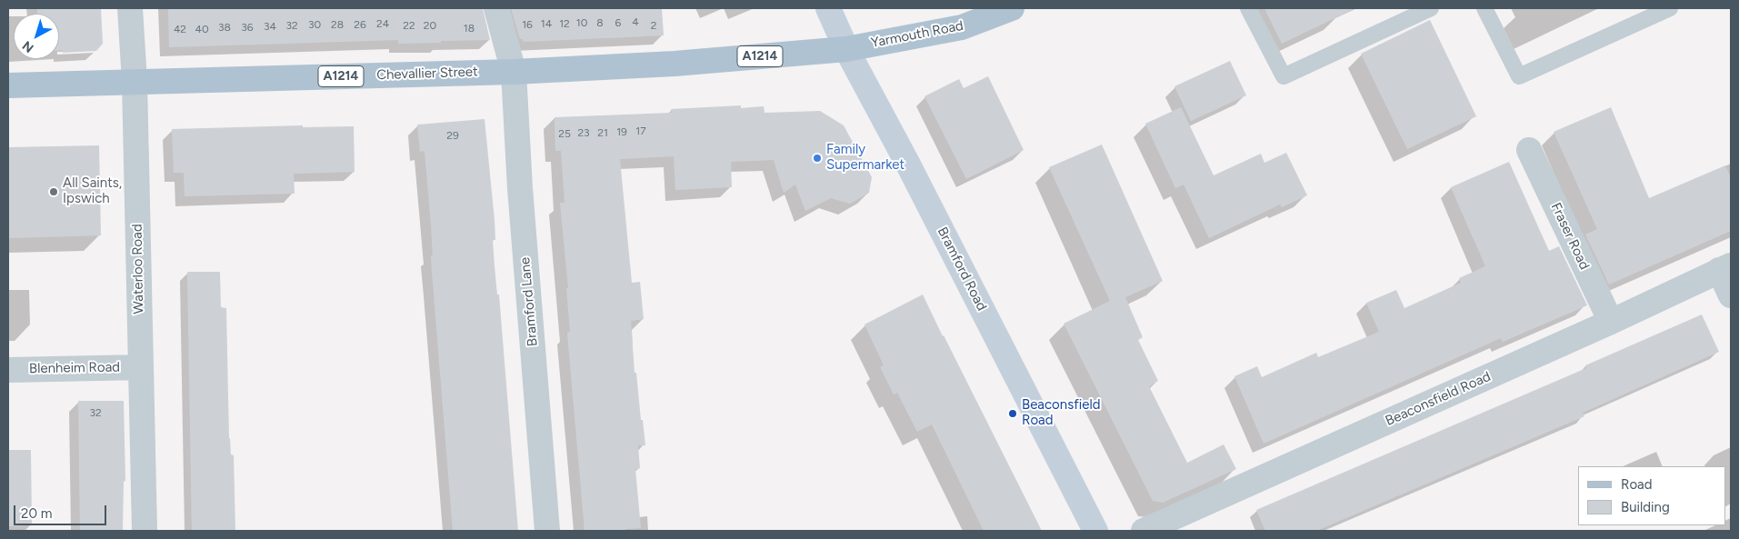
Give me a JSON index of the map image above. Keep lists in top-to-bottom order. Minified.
{"streets":{"main road":["Yarmouth Road","A1214","Chevallier Street","Bramford Road"],"street":["Fraser Road","Waterloo Road","Bramford Lane","Blenheim Road","Beaconsfield Road"]},"crossings":[["Yarmouth Road","Chevallier Street"],["Yarmouth Road","Bramford Road"],["Chevallier Street","Waterloo Road"],["Chevallier Street","Bramford Road"],["Chevallier Street","Bramford Lane"],["Fraser Road","Beaconsfield Road"],["Waterloo Road","Blenheim Road"]],"places":["Family Supermarket","All Saints, Ipswich","Beaconsfield Road"],"house_numbers":["4","10","8","6","24","14","12","30","28","26","16","32","22","20","2","34","38","36","18","42","40","17","19","23","21","25","29","32"],"legend":["Road","Building"],"scale_bar":"20 m","north":"bottom left"}
